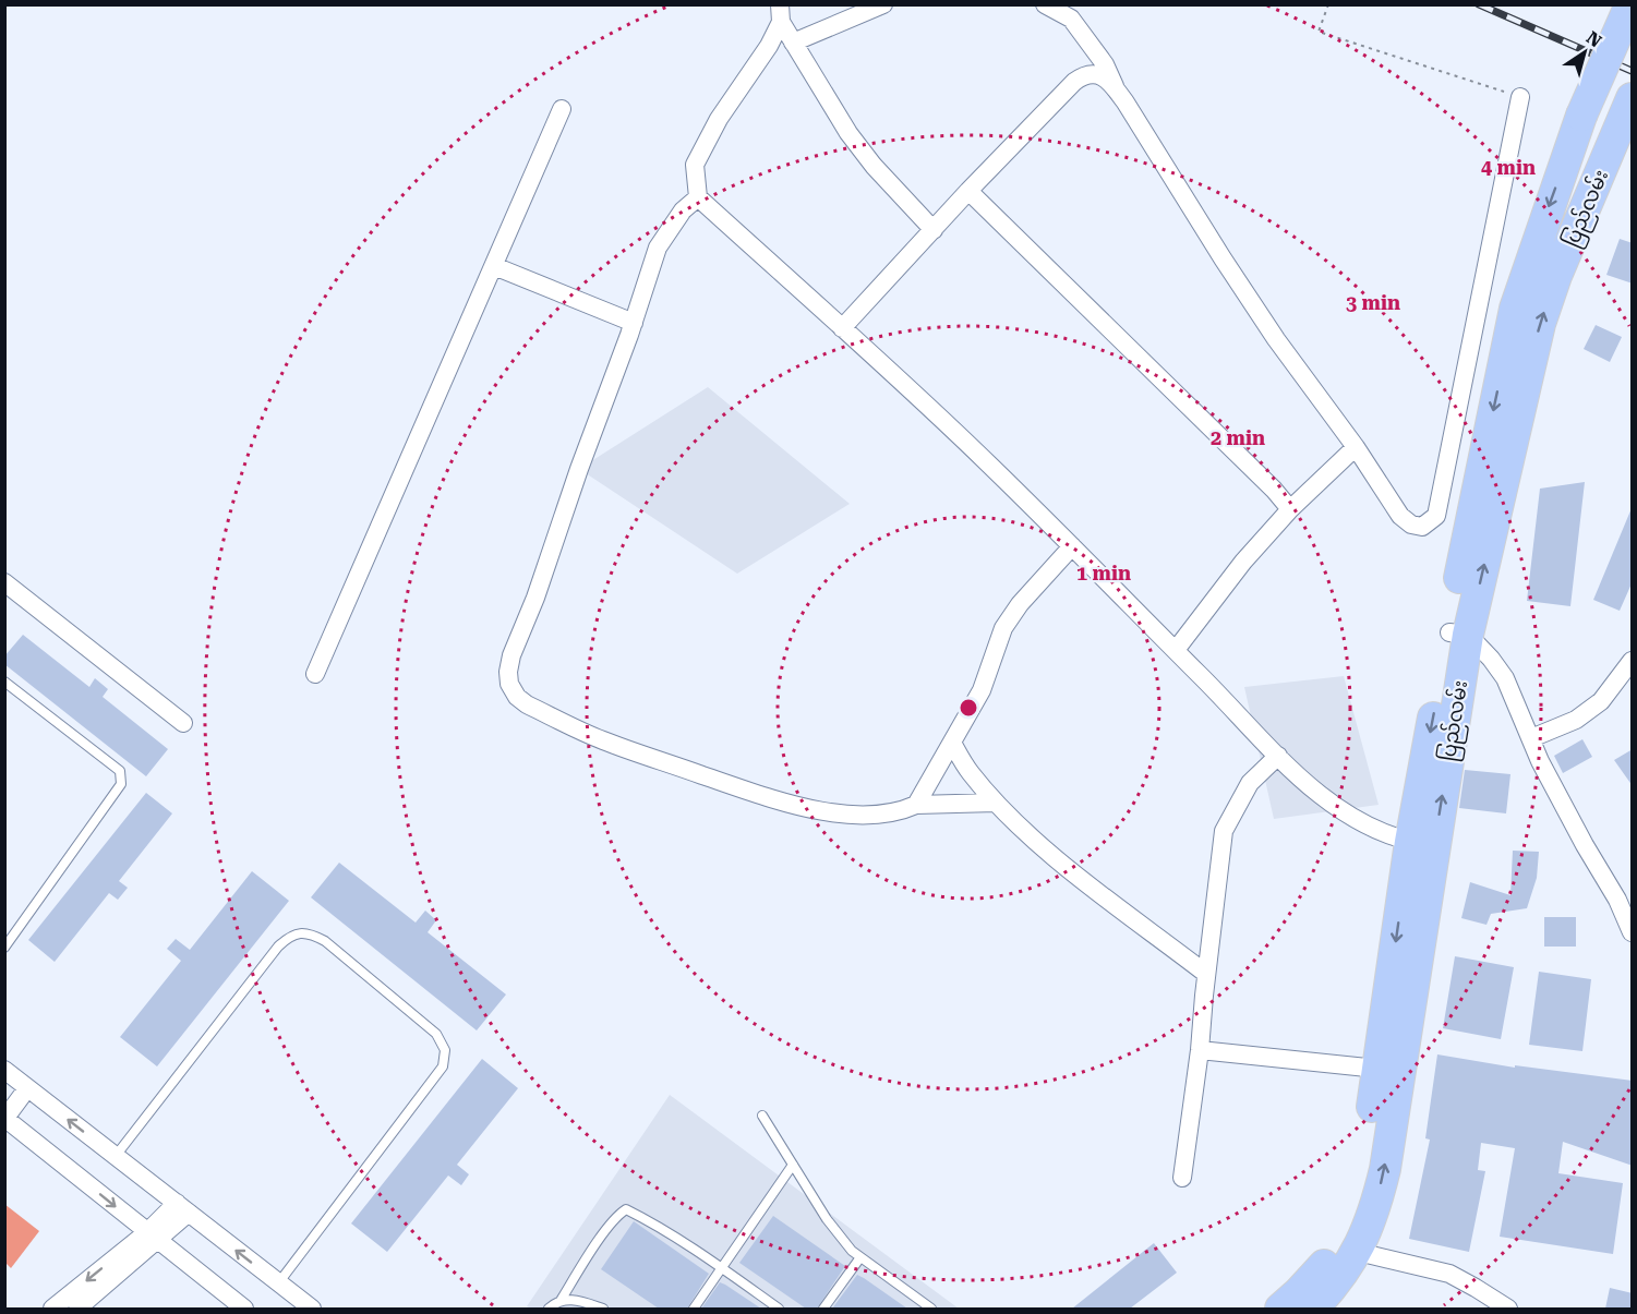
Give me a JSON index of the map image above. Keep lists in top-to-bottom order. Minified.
{"streets":{"highway":["ပြည်လမ်း"]},"north":"top right","rings":["4 min","3 min","2 min","1 min"]}
